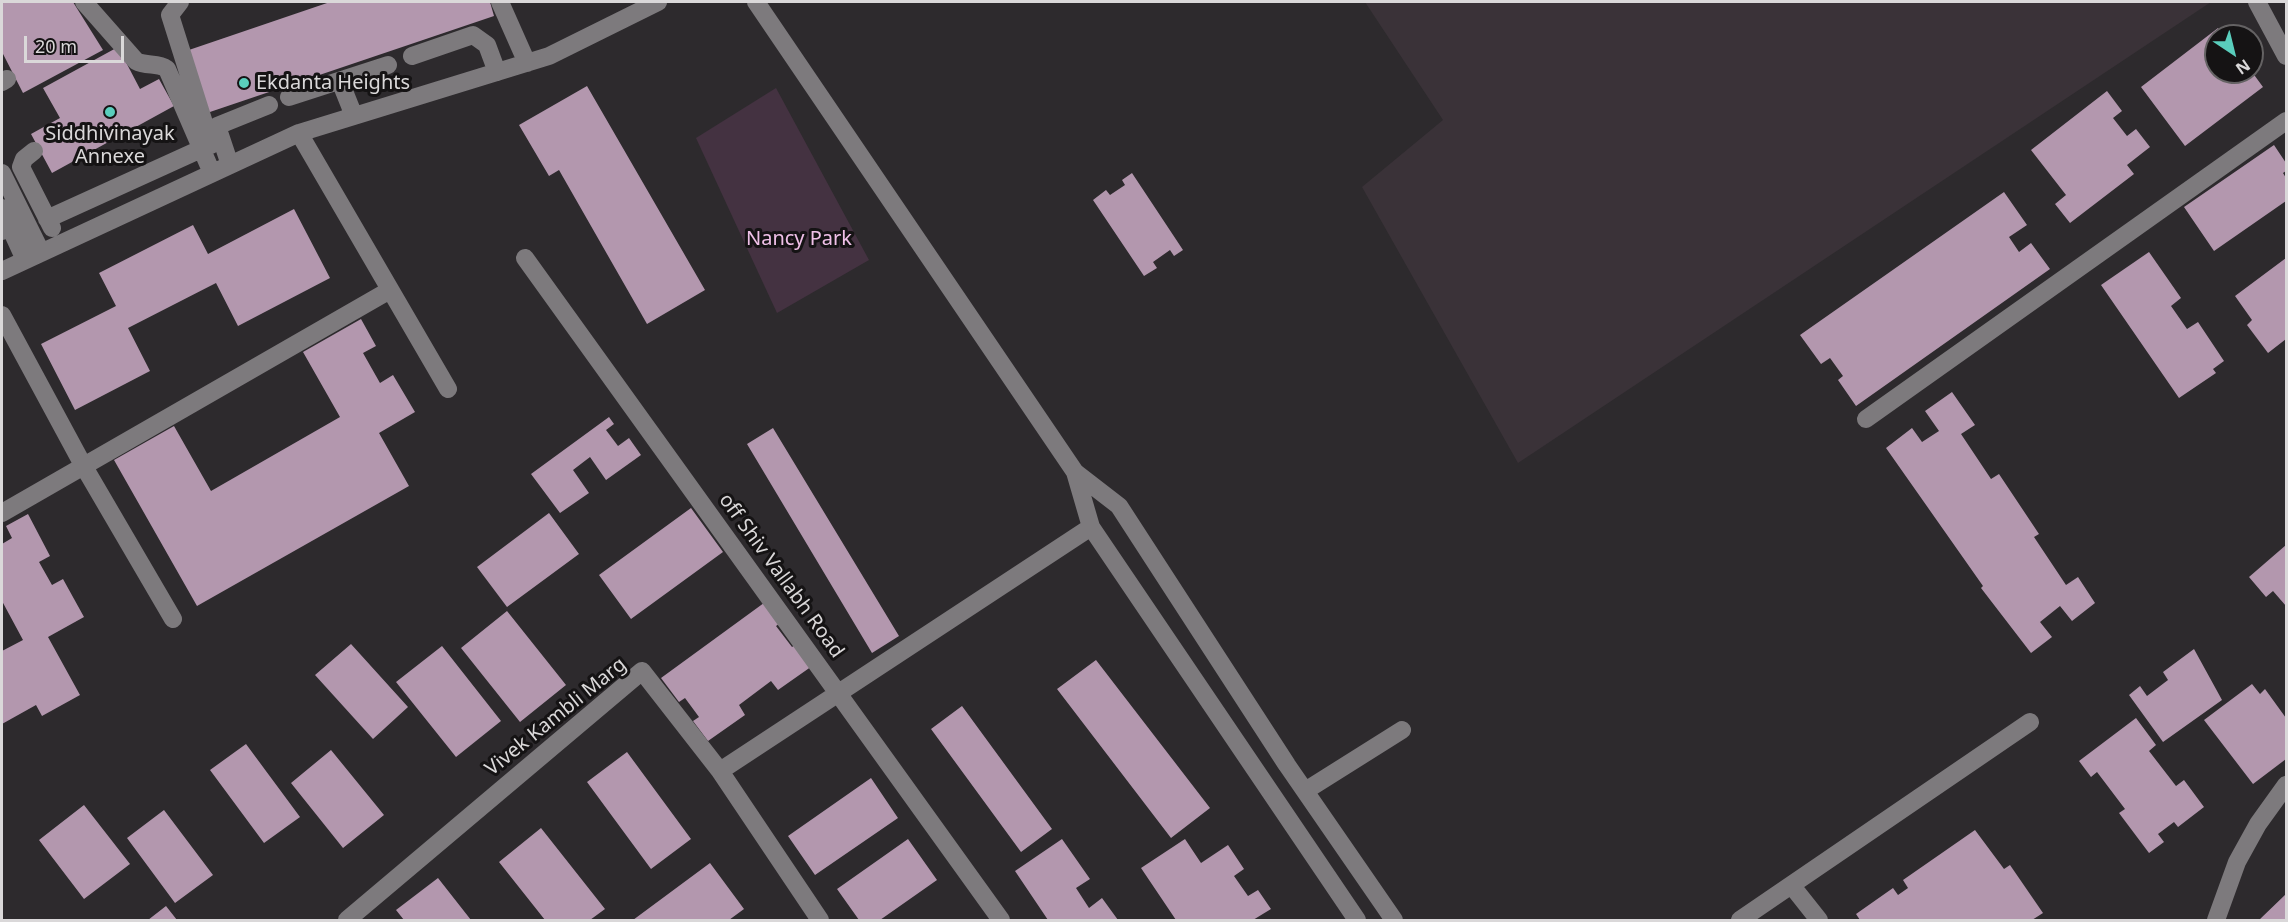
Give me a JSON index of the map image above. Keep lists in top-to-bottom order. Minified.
{"streets":{"street":["off Shiv Vallabh Road","Vivek Kambli Marg"]},"parks":["Nancy Park"],"places":["Ekdanta Heights","Siddhivinayak Annexe"],"scale_bar":"20 m","north":"bottom right"}
